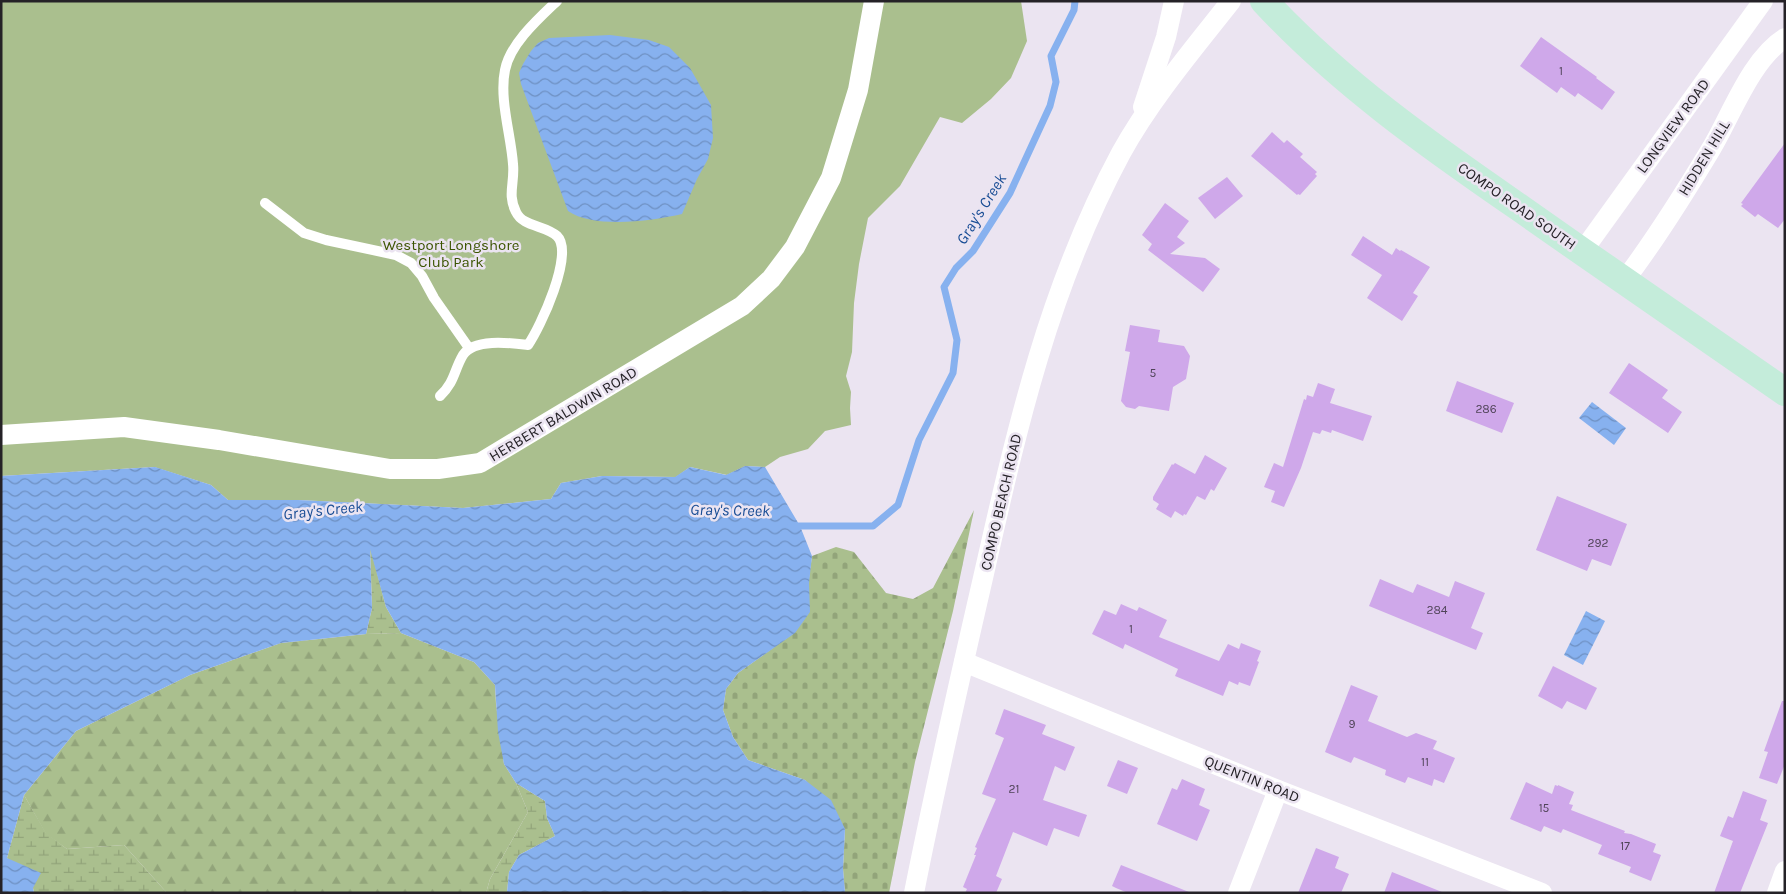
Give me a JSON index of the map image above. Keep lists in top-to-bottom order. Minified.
{"streets":{"street":["LONGVIEW ROAD","HIDDEN HILL","COMPO ROAD SOUTH","HERBERT BALDWIN ROAD","COMPO BEACH ROAD","QUENTIN ROAD"]},"crossings":[["LONGVIEW ROAD","COMPO ROAD SOUTH"],["HIDDEN HILL","COMPO ROAD SOUTH"],["COMPO BEACH ROAD","QUENTIN ROAD"]],"water":["Gray's Creek"],"parks":["Westport Longshore Club Park"],"house_numbers":["1","5","286","292","284","1","9","11","21","15","17"]}
